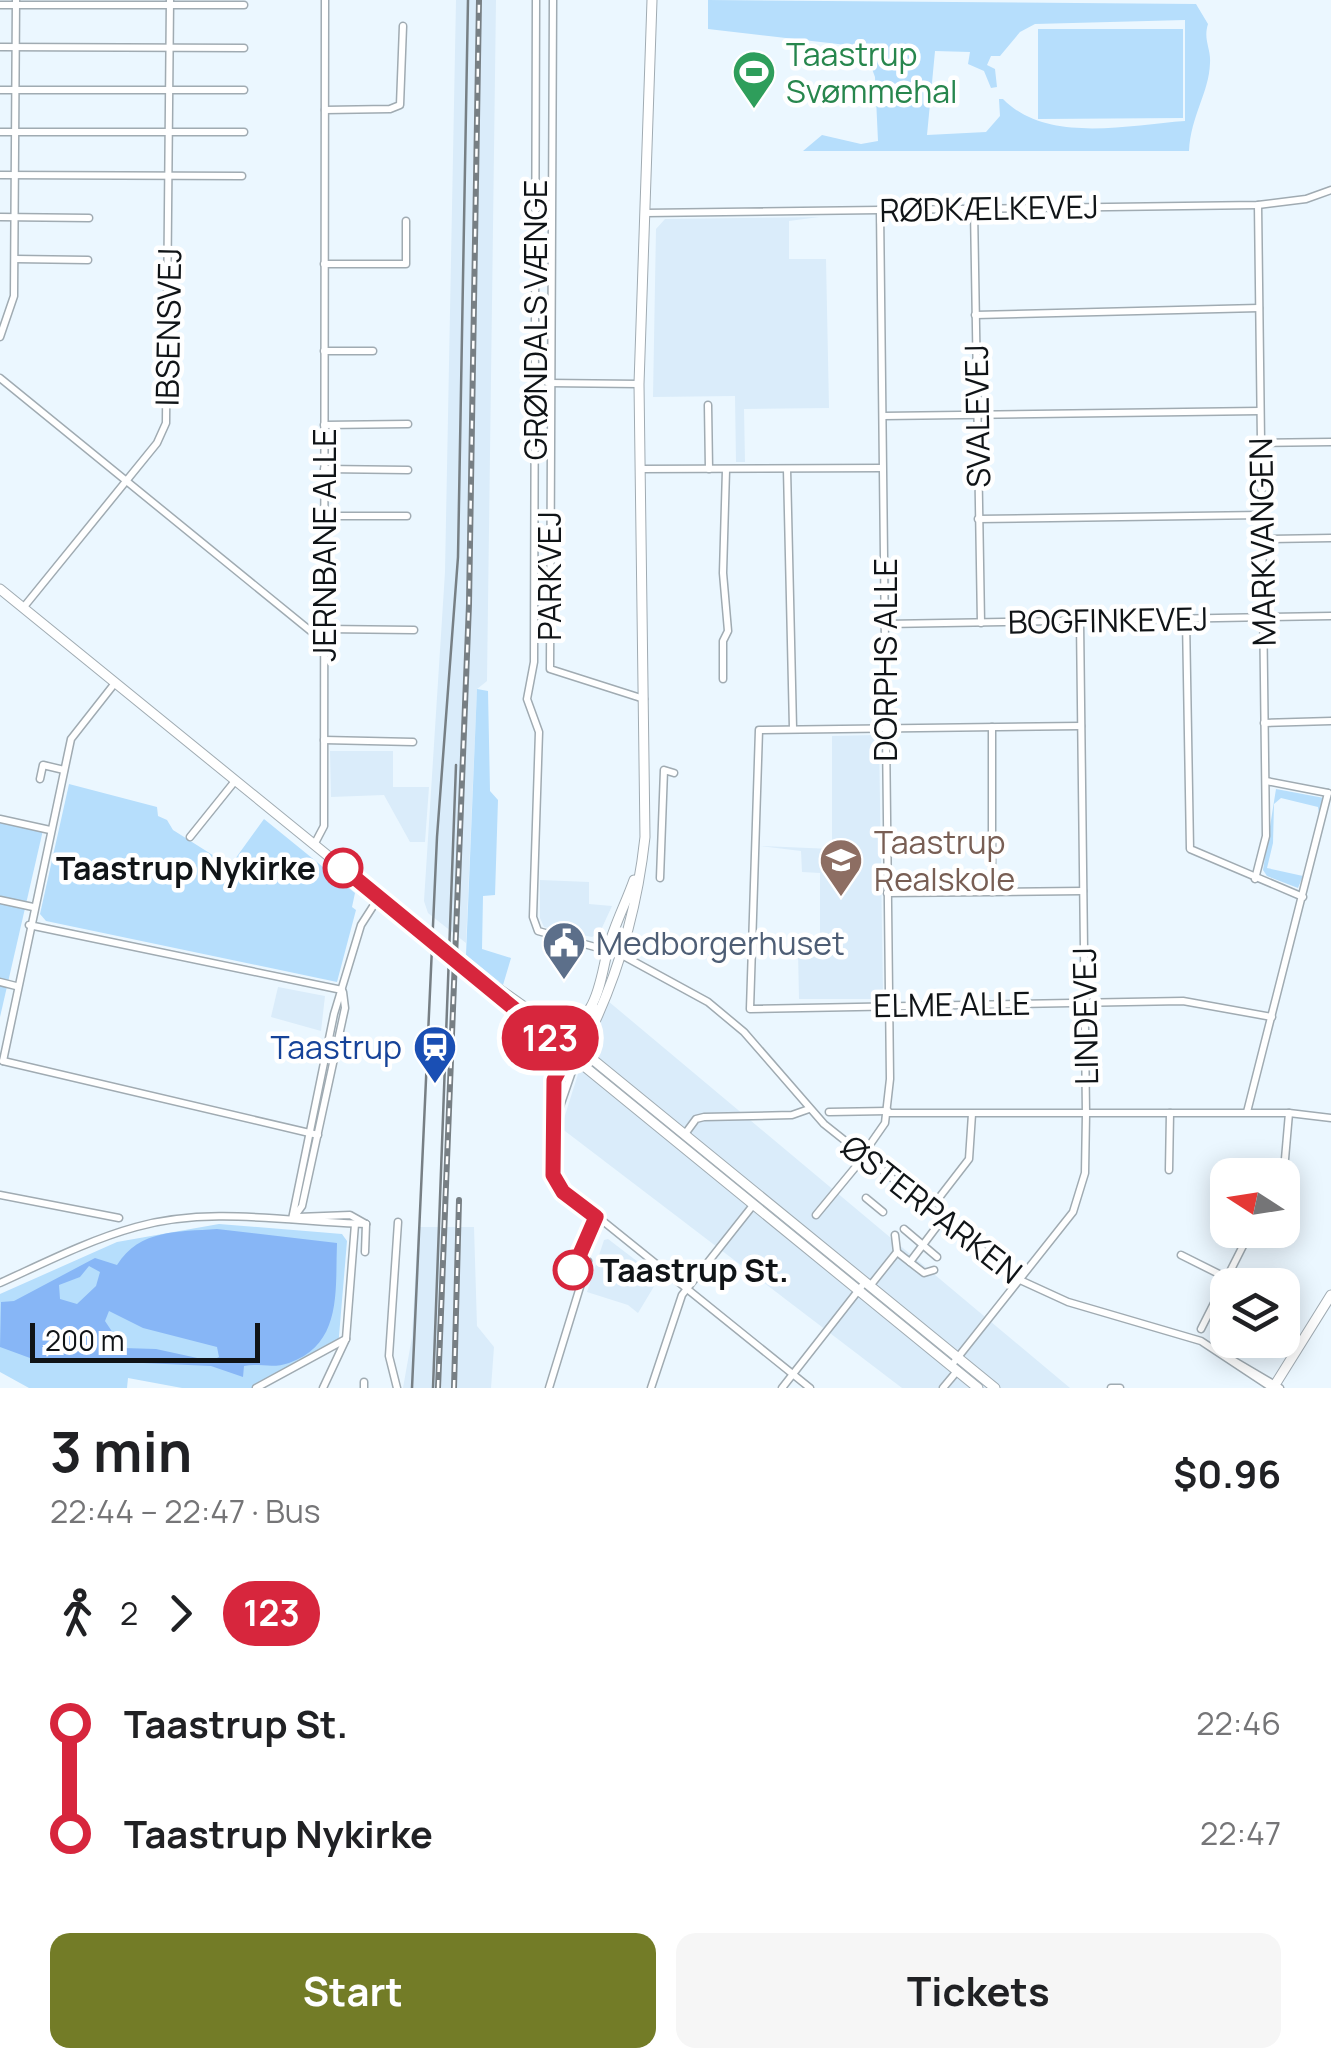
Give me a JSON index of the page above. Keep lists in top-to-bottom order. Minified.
{"streets":{"street":["RØDKÆLKEVEJ","GRØNDALS VÆNGE","IBSENSVEJ","SVALEVEJ","MARKVANGEN","JERNBANE ALLE","PARKVEJ","BOGFINKEVEJ","DORPHS ALLE","ELME ALLE","LINDEVEJ","ØSTERPARKEN"]},"crossings":[["RØDKÆLKEVEJ","SVALEVEJ"],["RØDKÆLKEVEJ","MARKVANGEN"],["RØDKÆLKEVEJ","DORPHS ALLE"],["GRØNDALS VÆNGE","ØSTERPARKEN"],["SVALEVEJ","BOGFINKEVEJ"],["MARKVANGEN","BOGFINKEVEJ"],["BOGFINKEVEJ","DORPHS ALLE"],["BOGFINKEVEJ","LINDEVEJ"],["DORPHS ALLE","ELME ALLE"],["ELME ALLE","LINDEVEJ"],["LINDEVEJ","ØSTERPARKEN"]],"places":{"sports":["Taastrup Svømmehal"],"other":["Taastrup Nykirke","Taastrup St."],"school or university":["Taastrup Realskole"],"public building":["Medborgerhuset"],"station":["Taastrup"]},"lines":["bus line 123"],"scale_bar":"200 m","north":"left","page":{"on_map":"123","scale":"200 m","heading":["3 min","22:44 – 22:47 · Bus","$0.96"],"legs":["2","123"],"list":[{"name":"Taastrup St.","value":"22:46"},{"name":"Taastrup Nykirke","value":"22:47"}],"buttons":["Start","Tickets"]}}
